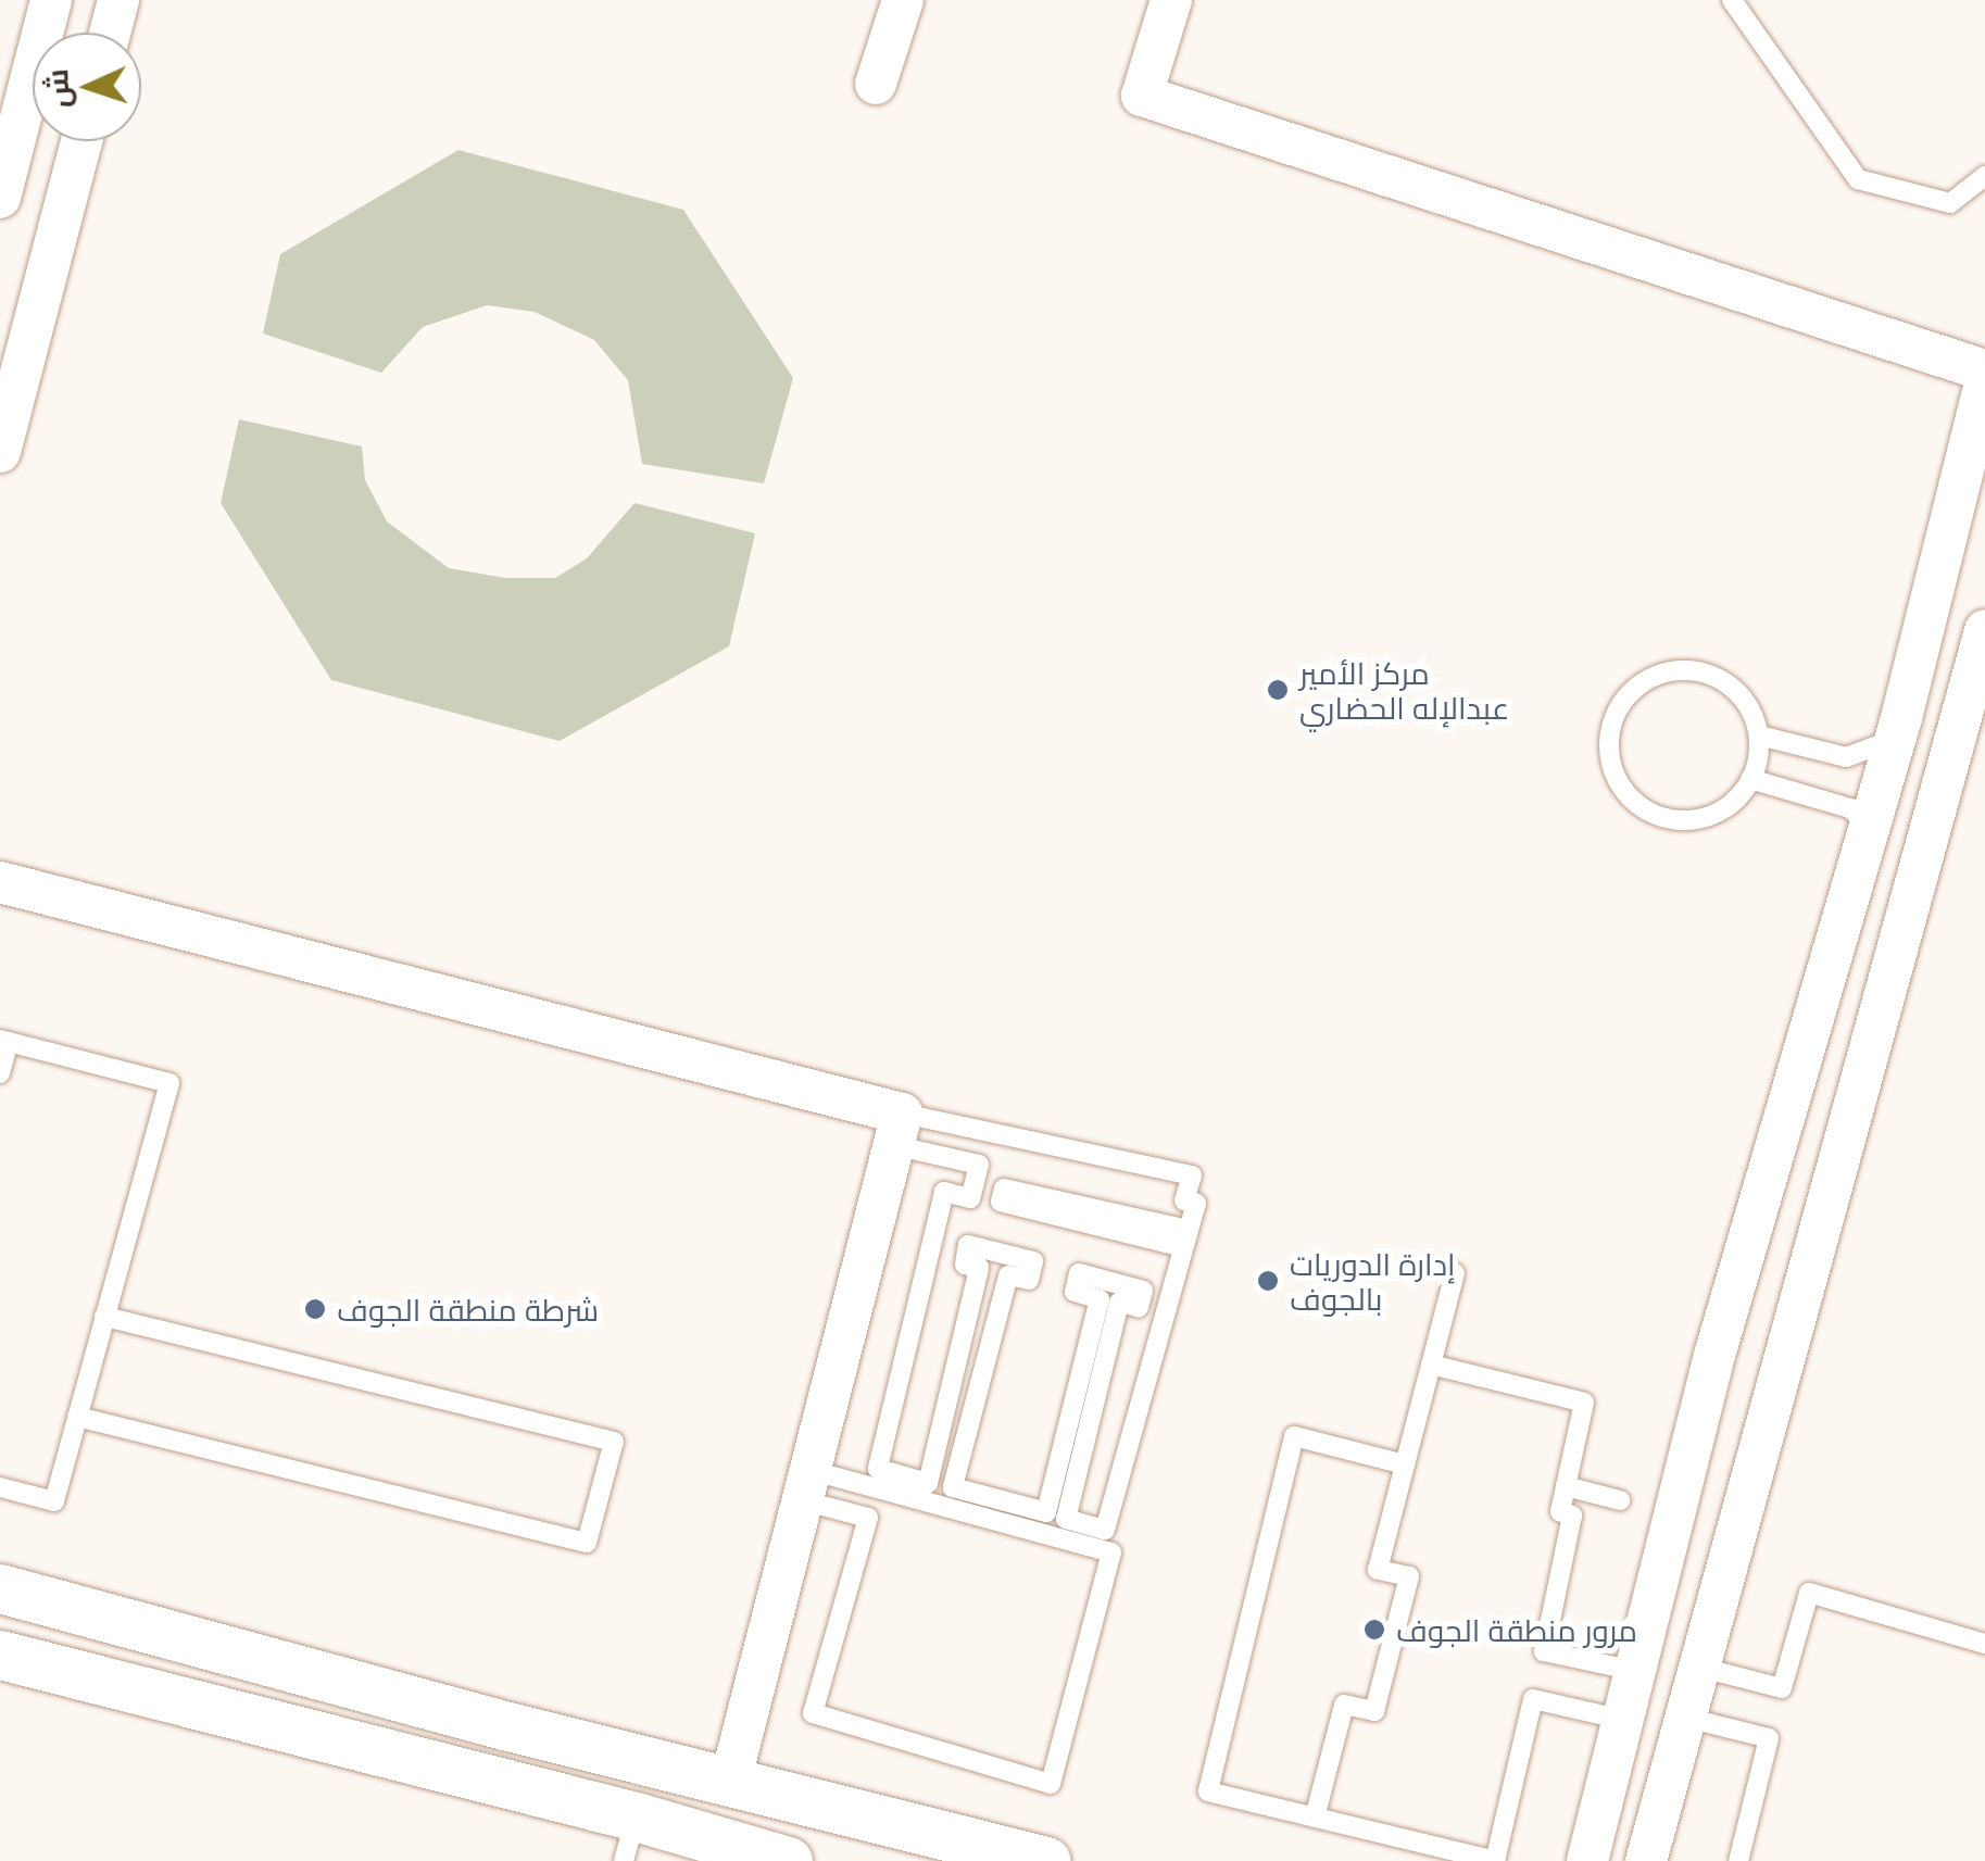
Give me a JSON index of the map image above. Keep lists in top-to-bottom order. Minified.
{"places":["مركز الأمير عبدالإله الحضاري","إدارة الدوريات بالجوف","شرطة منطقة الجوف","مرور منطقة الجوف"],"north":"left"}
